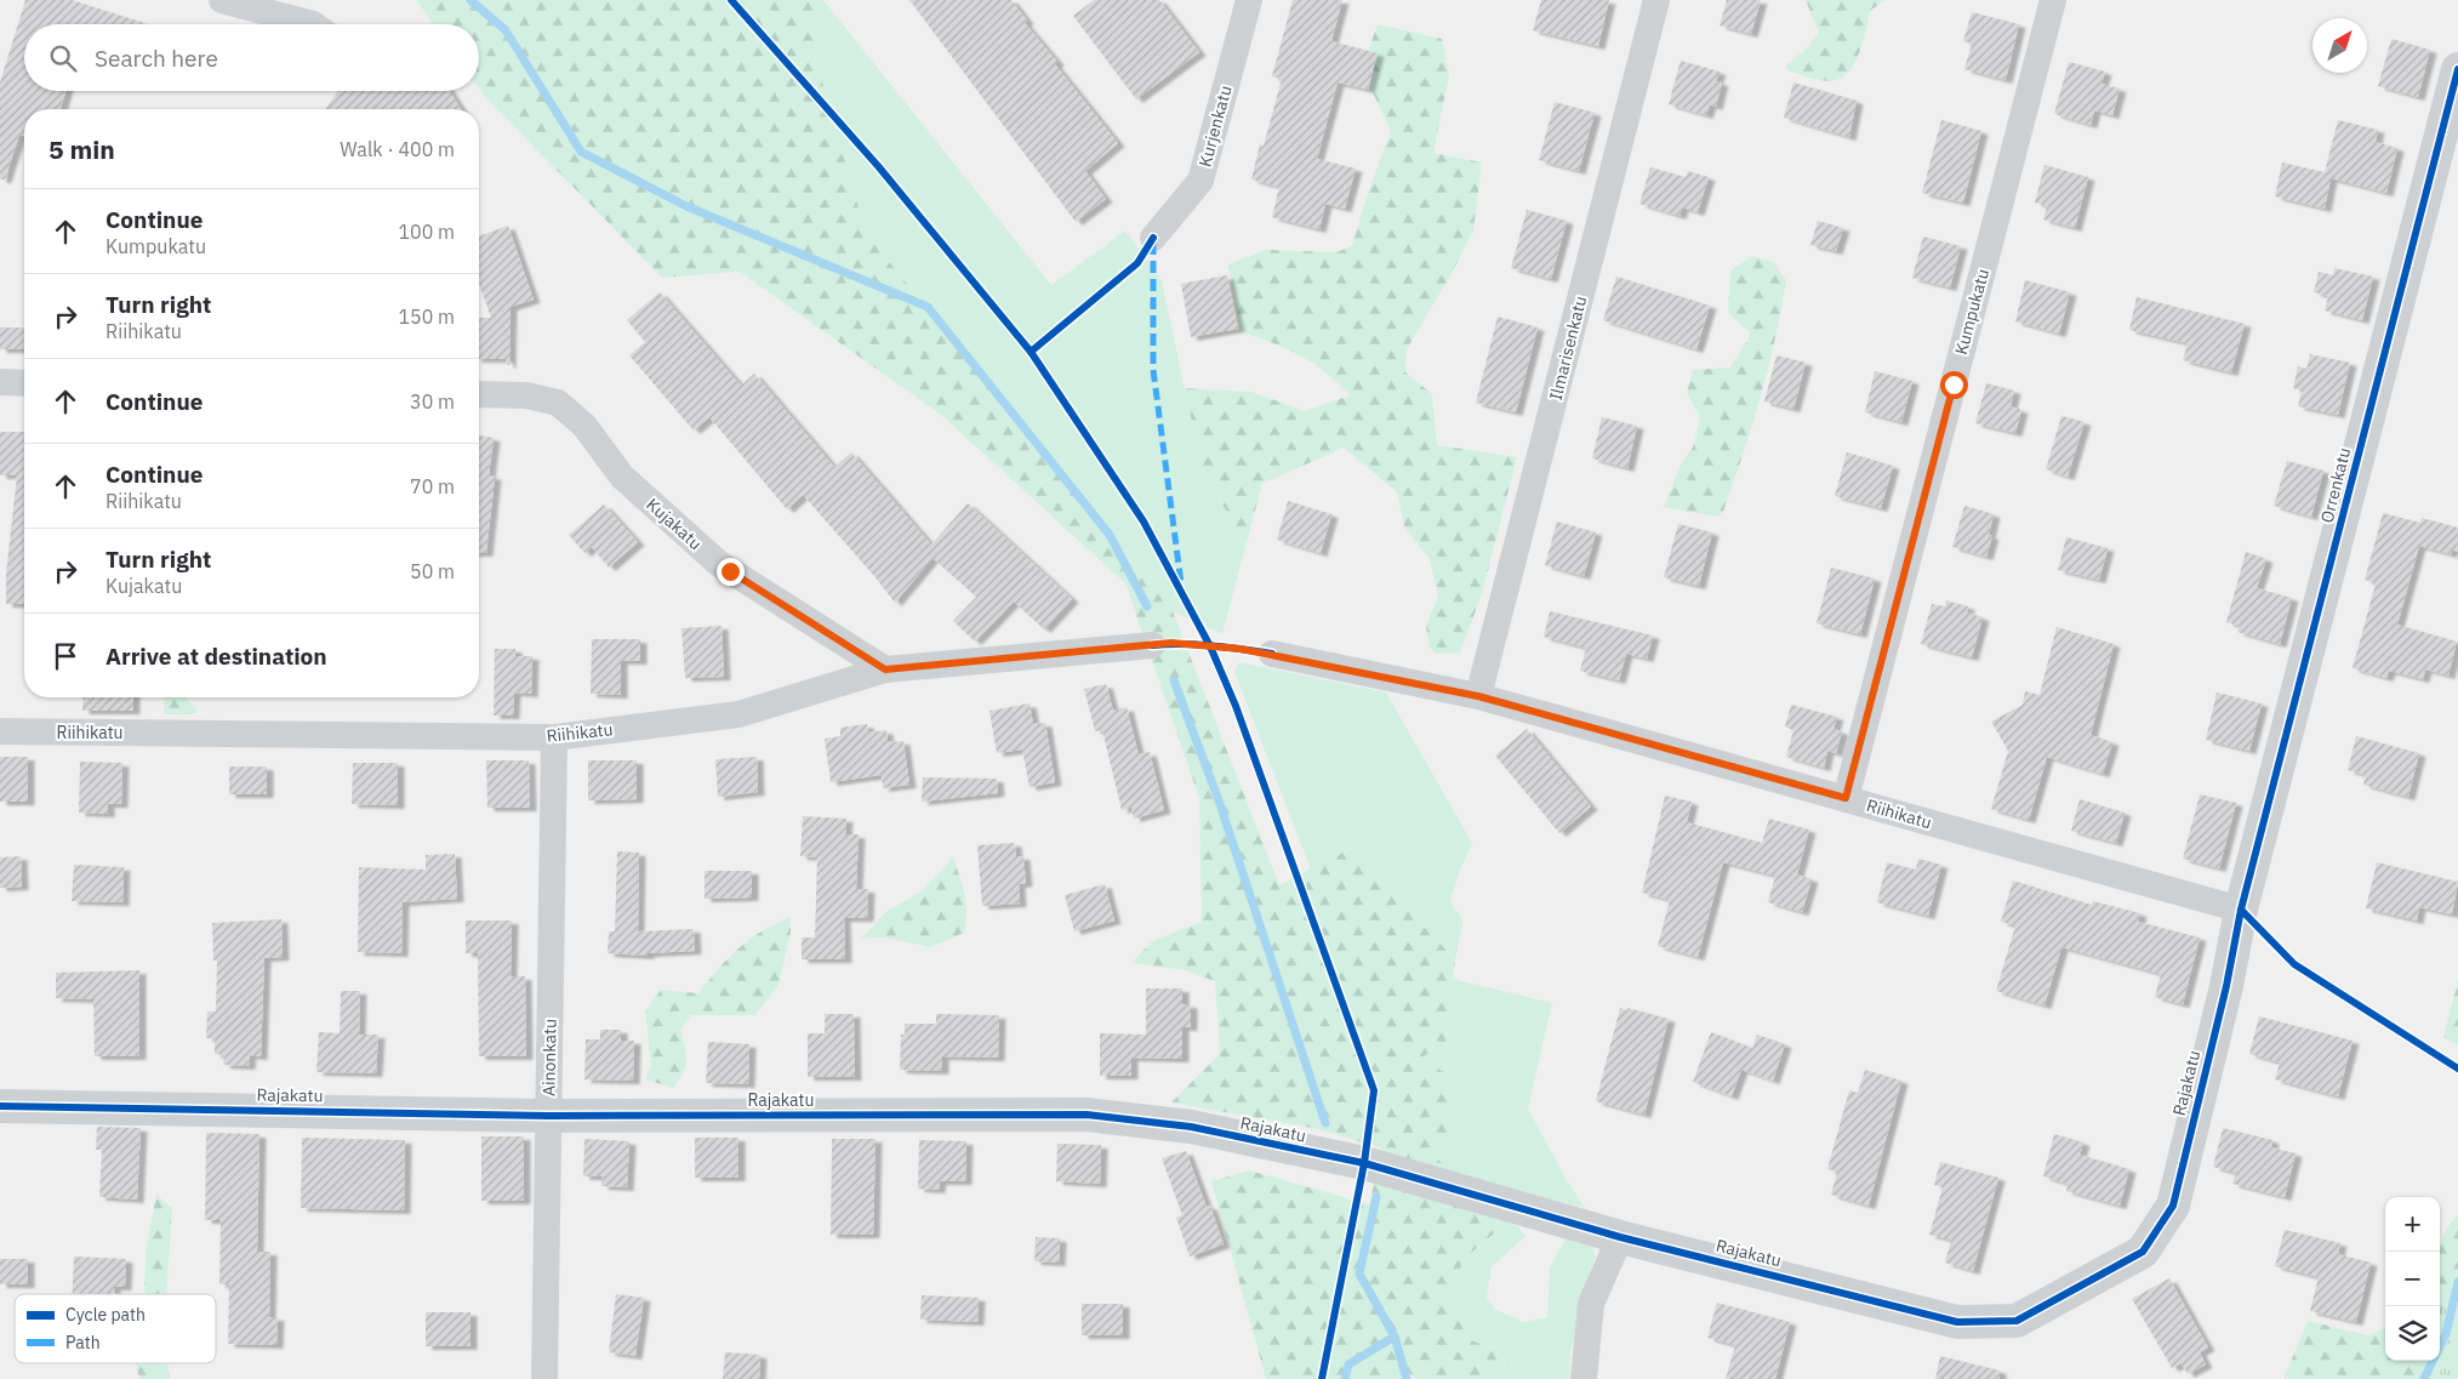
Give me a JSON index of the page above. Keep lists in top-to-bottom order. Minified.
{"streets":{"street":["Kurjenkatu","Kumpukatu","Ilmarisenkatu","Orrenkatu","Kujakatu","Riihikatu","Ainonkatu","Rajakatu"]},"crossings":[["Kumpukatu","Riihikatu"],["Ilmarisenkatu","Riihikatu"],["Orrenkatu","Riihikatu"],["Orrenkatu","Rajakatu"],["Kujakatu","Riihikatu"],["Riihikatu","Ainonkatu"],["Riihikatu","Rajakatu"],["Ainonkatu","Rajakatu"]],"legend":["Cycle path","Path"],"north":"top right","page":{"search":"Search here","heading":["5 min","Walk · 400 m"],"list":[["Continue","Kumpukatu","100 m"],["Turn right","Riihikatu","150 m"],["Continue","30 m"],["Continue","Riihikatu","70 m"],["Turn right","Kujakatu","50 m"],"Arrive at destination"],"map_buttons":["+","−"]}}
